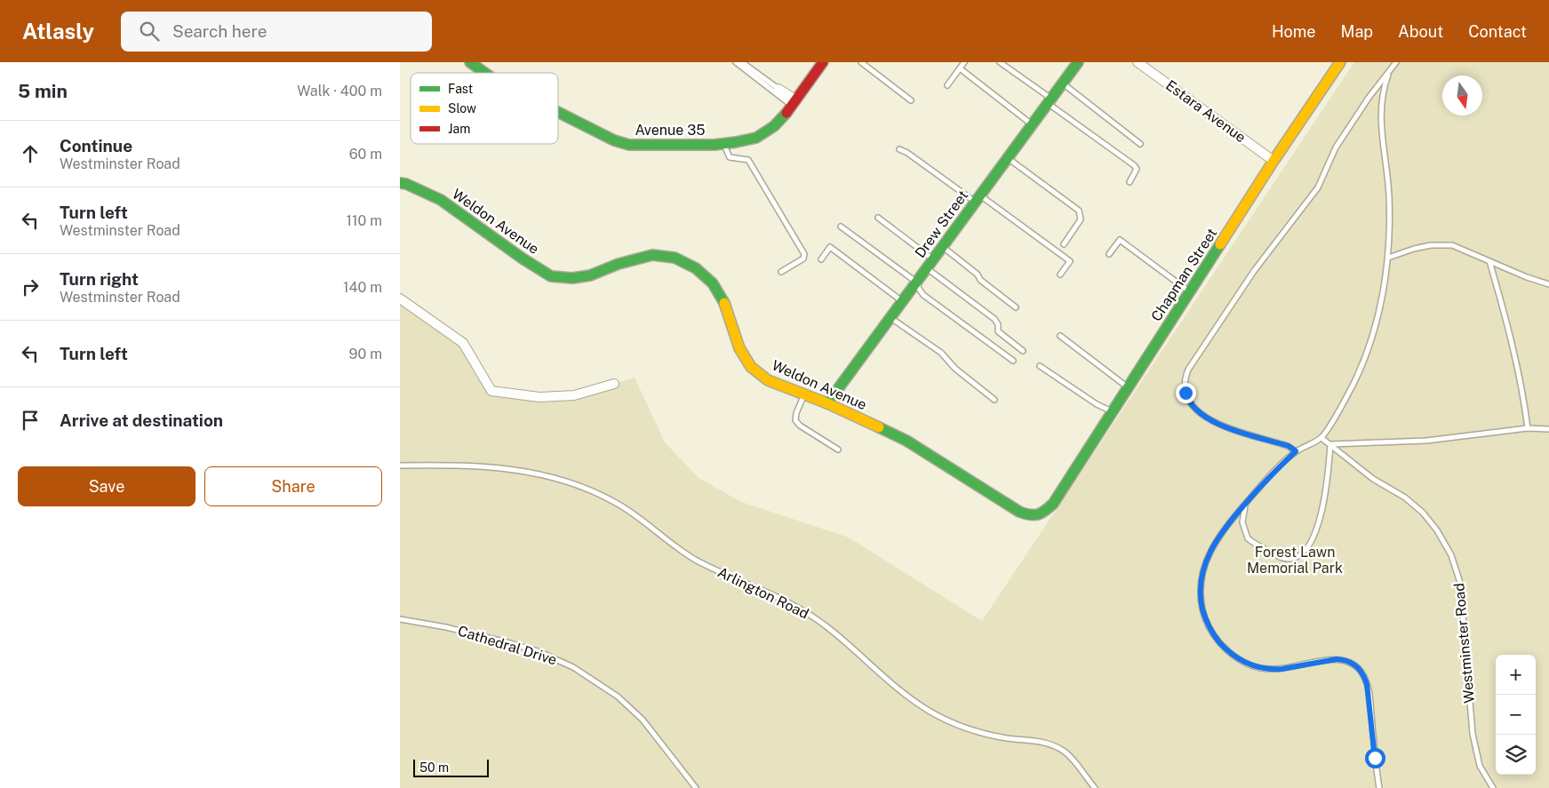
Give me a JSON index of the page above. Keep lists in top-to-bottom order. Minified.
{"streets":{"street":["Estara Avenue","Avenue 35","Weldon Avenue","Drew Street","Chapman Street"],"lane":["Arlington Road","Westminster Road","Cathedral Drive"]},"crossings":[["Estara Avenue","Chapman Street"],["Weldon Avenue","Drew Street"],["Weldon Avenue","Chapman Street"]],"parks":["Forest Lawn Memorial Park"],"legend":["Fast","Slow","Jam"],"scale_bar":"50 m","north":"bottom","page":{"header":"Atlasly","search":"Search here","nav":["Home","Map","About","Contact"],"heading":["5 min","Walk · 400 m"],"list":[["Continue","Westminster Road","60 m"],["Turn left","Westminster Road","110 m"],["Turn right","Westminster Road","140 m"],["Turn left","90 m"],"Arrive at destination"],"buttons":["Save","Share"],"map_buttons":["+","−"],"scale":"50 m"}}
